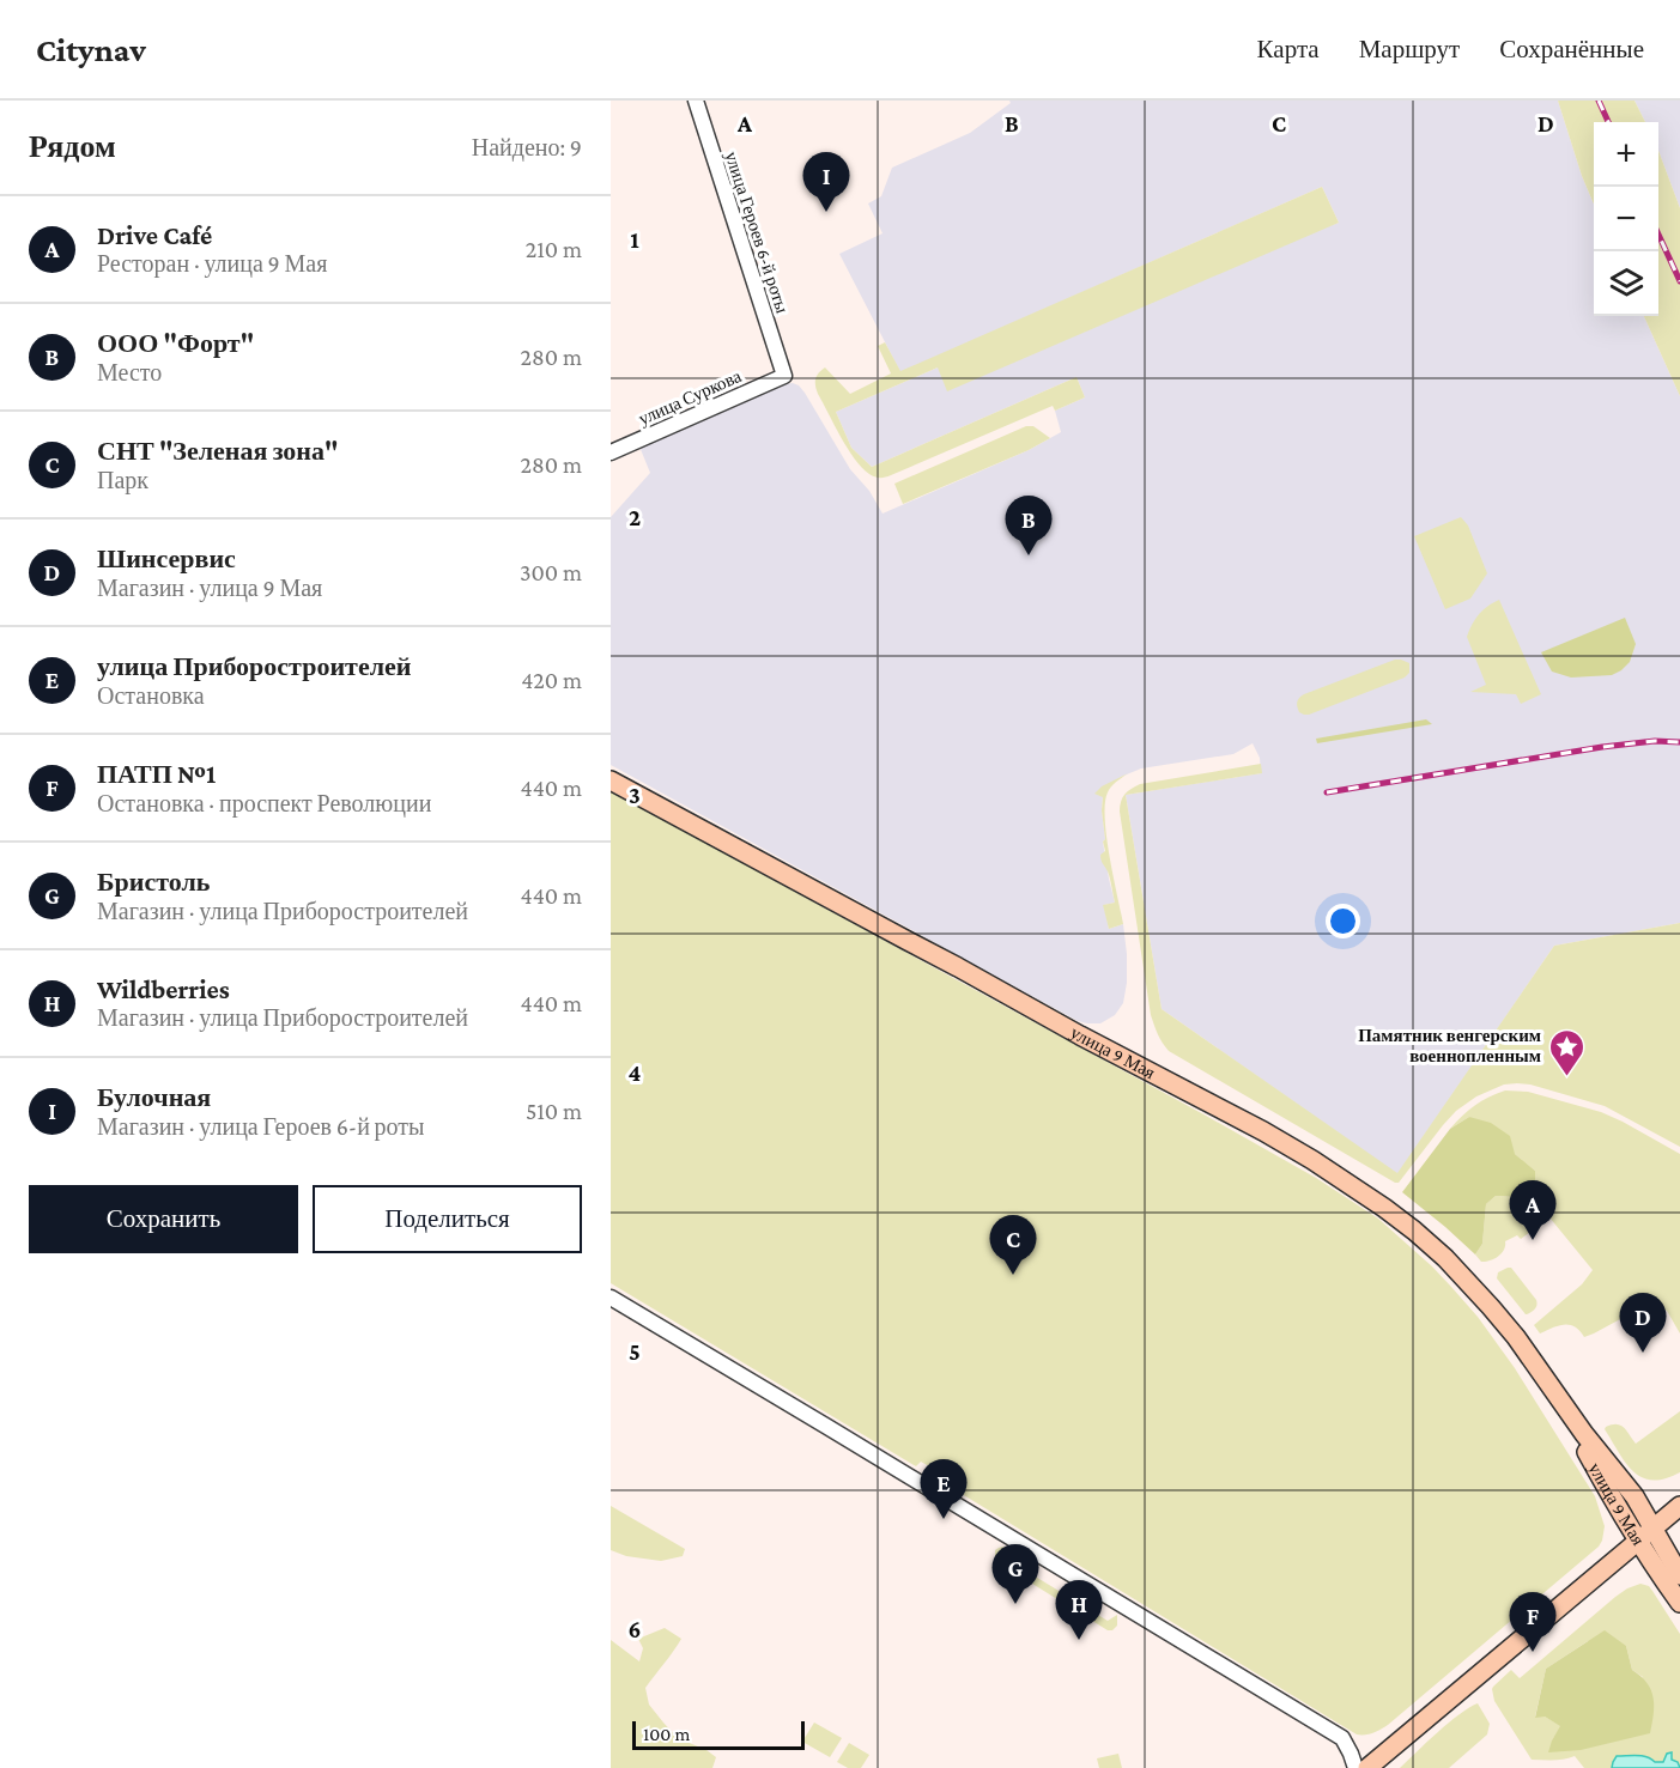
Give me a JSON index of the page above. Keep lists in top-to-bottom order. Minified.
{"streets":{"main road":["улица 9 Мая"],"street":["улица Героев 6-й роты","улица Суркова"]},"crossings":[["улица Героев 6-й роты","улица Суркова"]],"places":{"place":["Памятник венгерским военнопленным"]},"scale_bar":"100 m","page":{"header":"Citynav","nav":["Карта","Маршрут","Сохранённые"],"heading":["Рядом","Найдено: 9"],"map_buttons":["+","−"],"pins":["I","B","A","C","D","E","G","H","F"],"list":[{"mark":"A","name":"Drive Café","note":"Ресторан · улица 9 Мая","value":"210 m"},{"mark":"B","name":"ООО \"Форт\"","note":"Место","value":"280 m"},{"mark":"C","name":"СНТ \"Зеленая зона\"","note":"Парк","value":"280 m"},{"mark":"D","name":"Шинсервис","note":"Магазин · улица 9 Мая","value":"300 m"},{"mark":"E","name":"улица Приборостроителей","note":"Остановка","value":"420 m"},{"mark":"F","name":"ПАТП №1","note":"Остановка · проспект Революции","value":"440 m"},{"mark":"G","name":"Бристоль","note":"Магазин · улица Приборостроителей","value":"440 m"},{"mark":"H","name":"Wildberries","note":"Магазин · улица Приборостроителей","value":"440 m"},{"mark":"I","name":"Булочная","note":"Магазин · улица Героев 6-й роты","value":"510 m"}],"buttons":["Сохранить","Поделиться"],"scale":"100 m"},"grid":{"columns":["A","B","C","D"],"rows":["1","2","3","4","5","6"]}}
